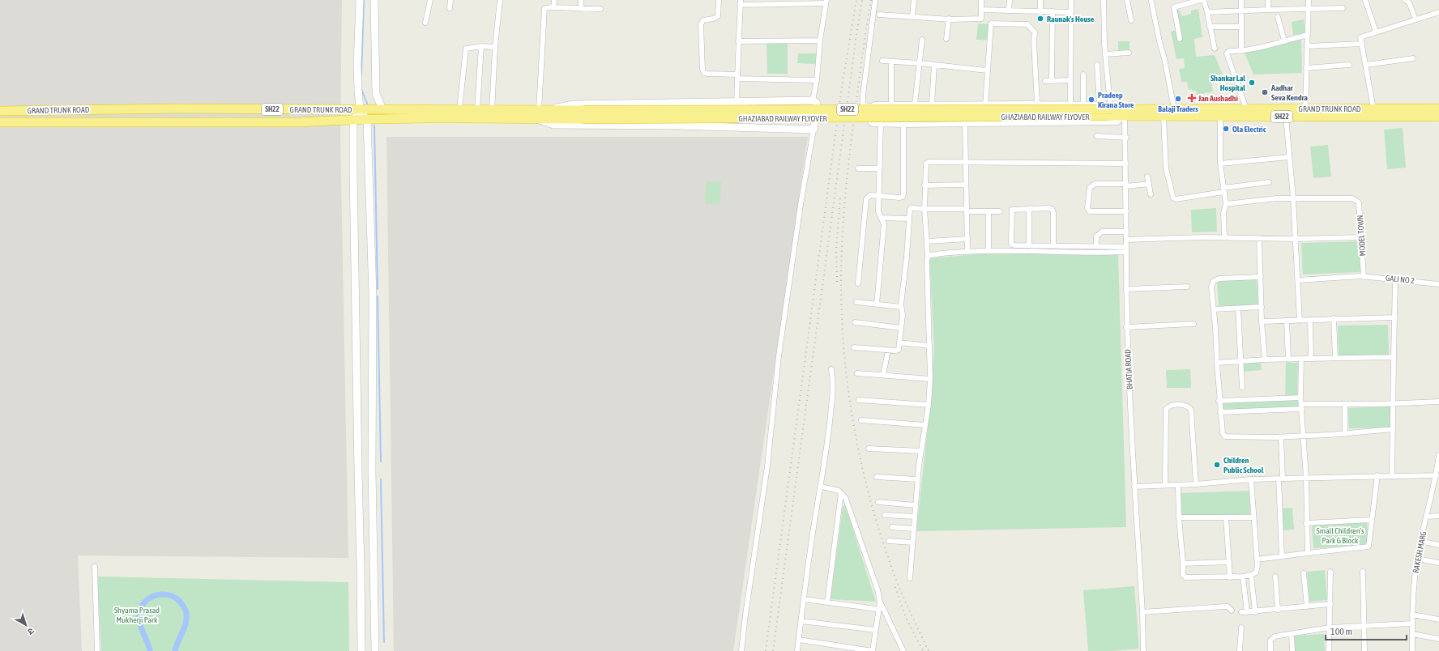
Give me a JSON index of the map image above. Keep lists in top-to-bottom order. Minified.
{"streets":{"highway":["GRAND TRUNK ROAD","SH22","GHAZIABAD RAILWAY FLYOVER"],"street":["MODEL TOWN","GALI NO 2","BHATIA ROAD","RAKESH MARG"]},"crossings":[["GRAND TRUNK ROAD","GHAZIABAD RAILWAY FLYOVER"],["GRAND TRUNK ROAD","BHATIA ROAD"],["GHAZIABAD RAILWAY FLYOVER","BHATIA ROAD"],["MODEL TOWN","GALI NO 2"]],"parks":["Small Children's Park G Block","Shyama Prasad Mukherji Park"],"places":{"other":["Raunak's House","Shankar Lal Hospital","Aadhar Seva Kendra","Balaji Traders","Pradeep Kirana Store","Ola Electric","Children Public School"],"health":["Jan Aushadhi"]},"scale_bar":"100 m","north":"bottom right"}
